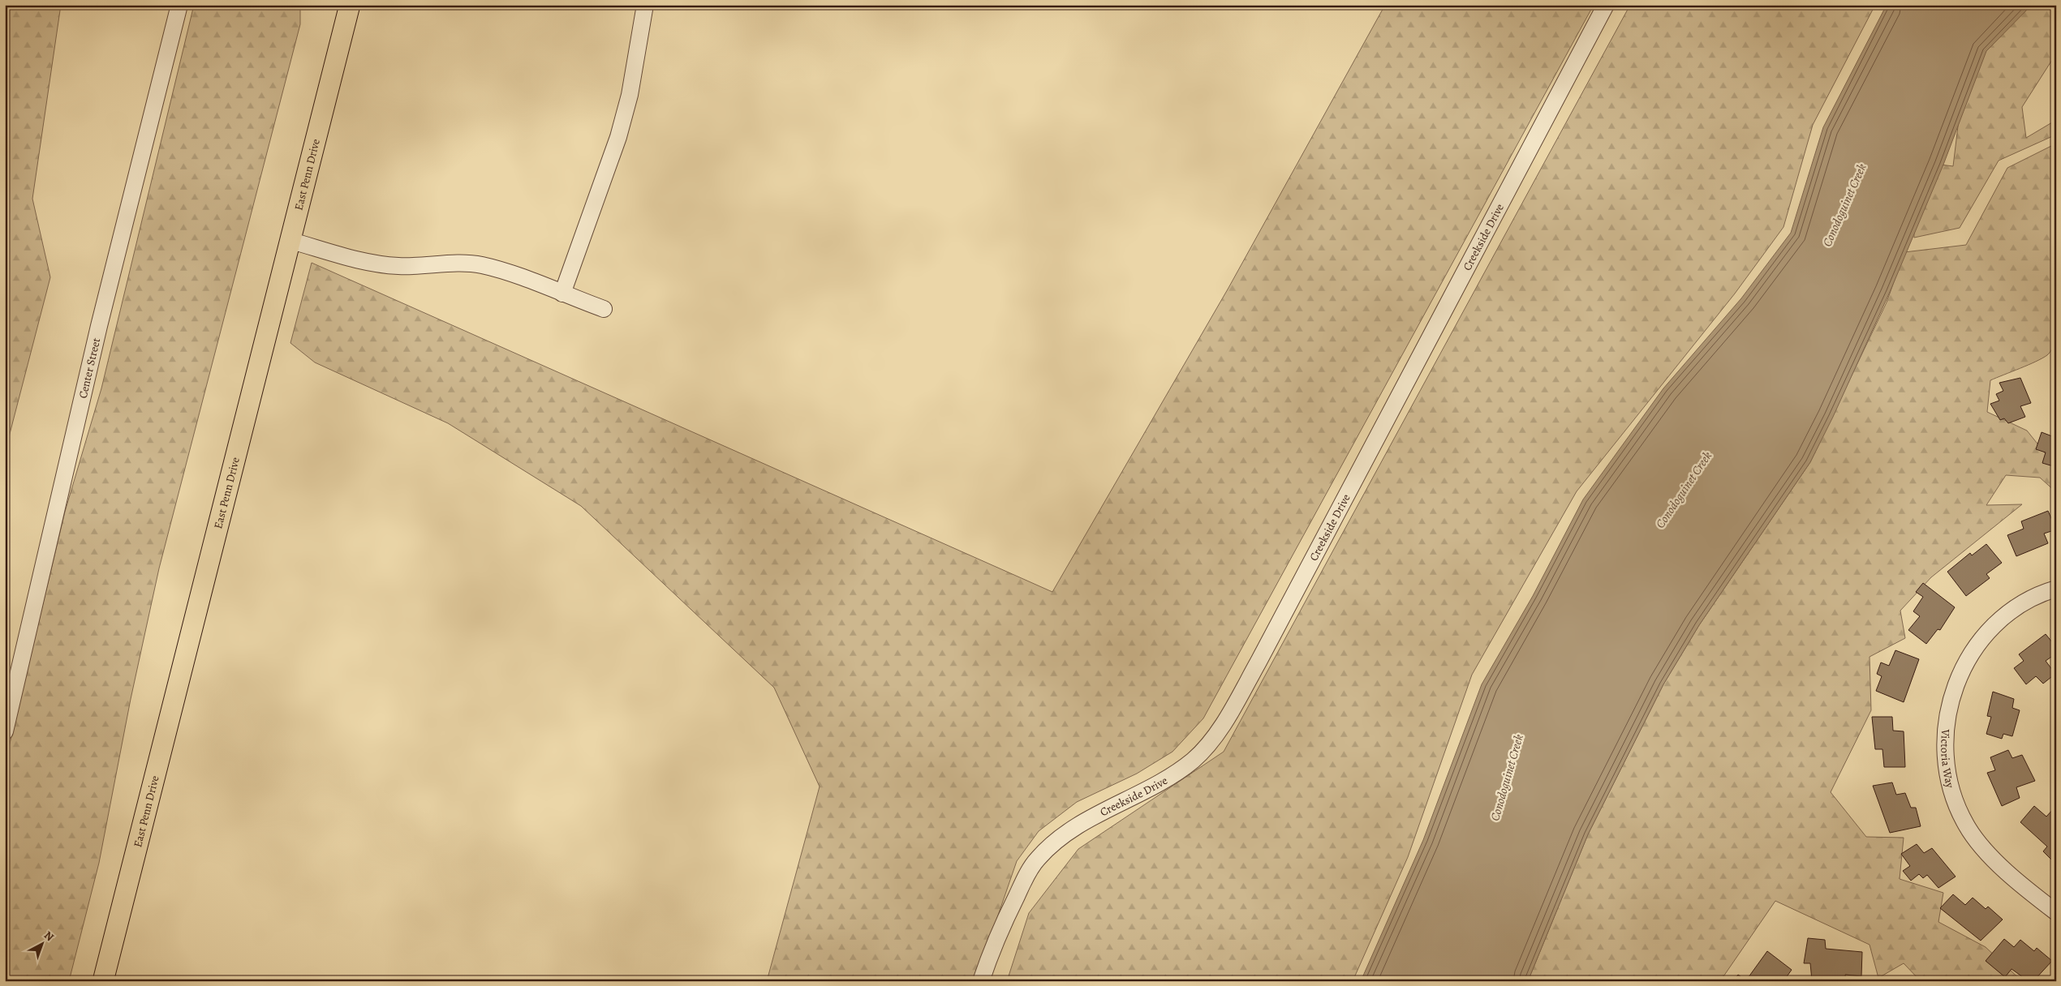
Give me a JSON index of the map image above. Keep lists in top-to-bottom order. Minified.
{"streets":{"main road":["East Penn Drive"],"street":["Creekside Drive","Center Street","Victoria Way"]},"water":["Conodoguinet Creek"],"north":"top right"}
